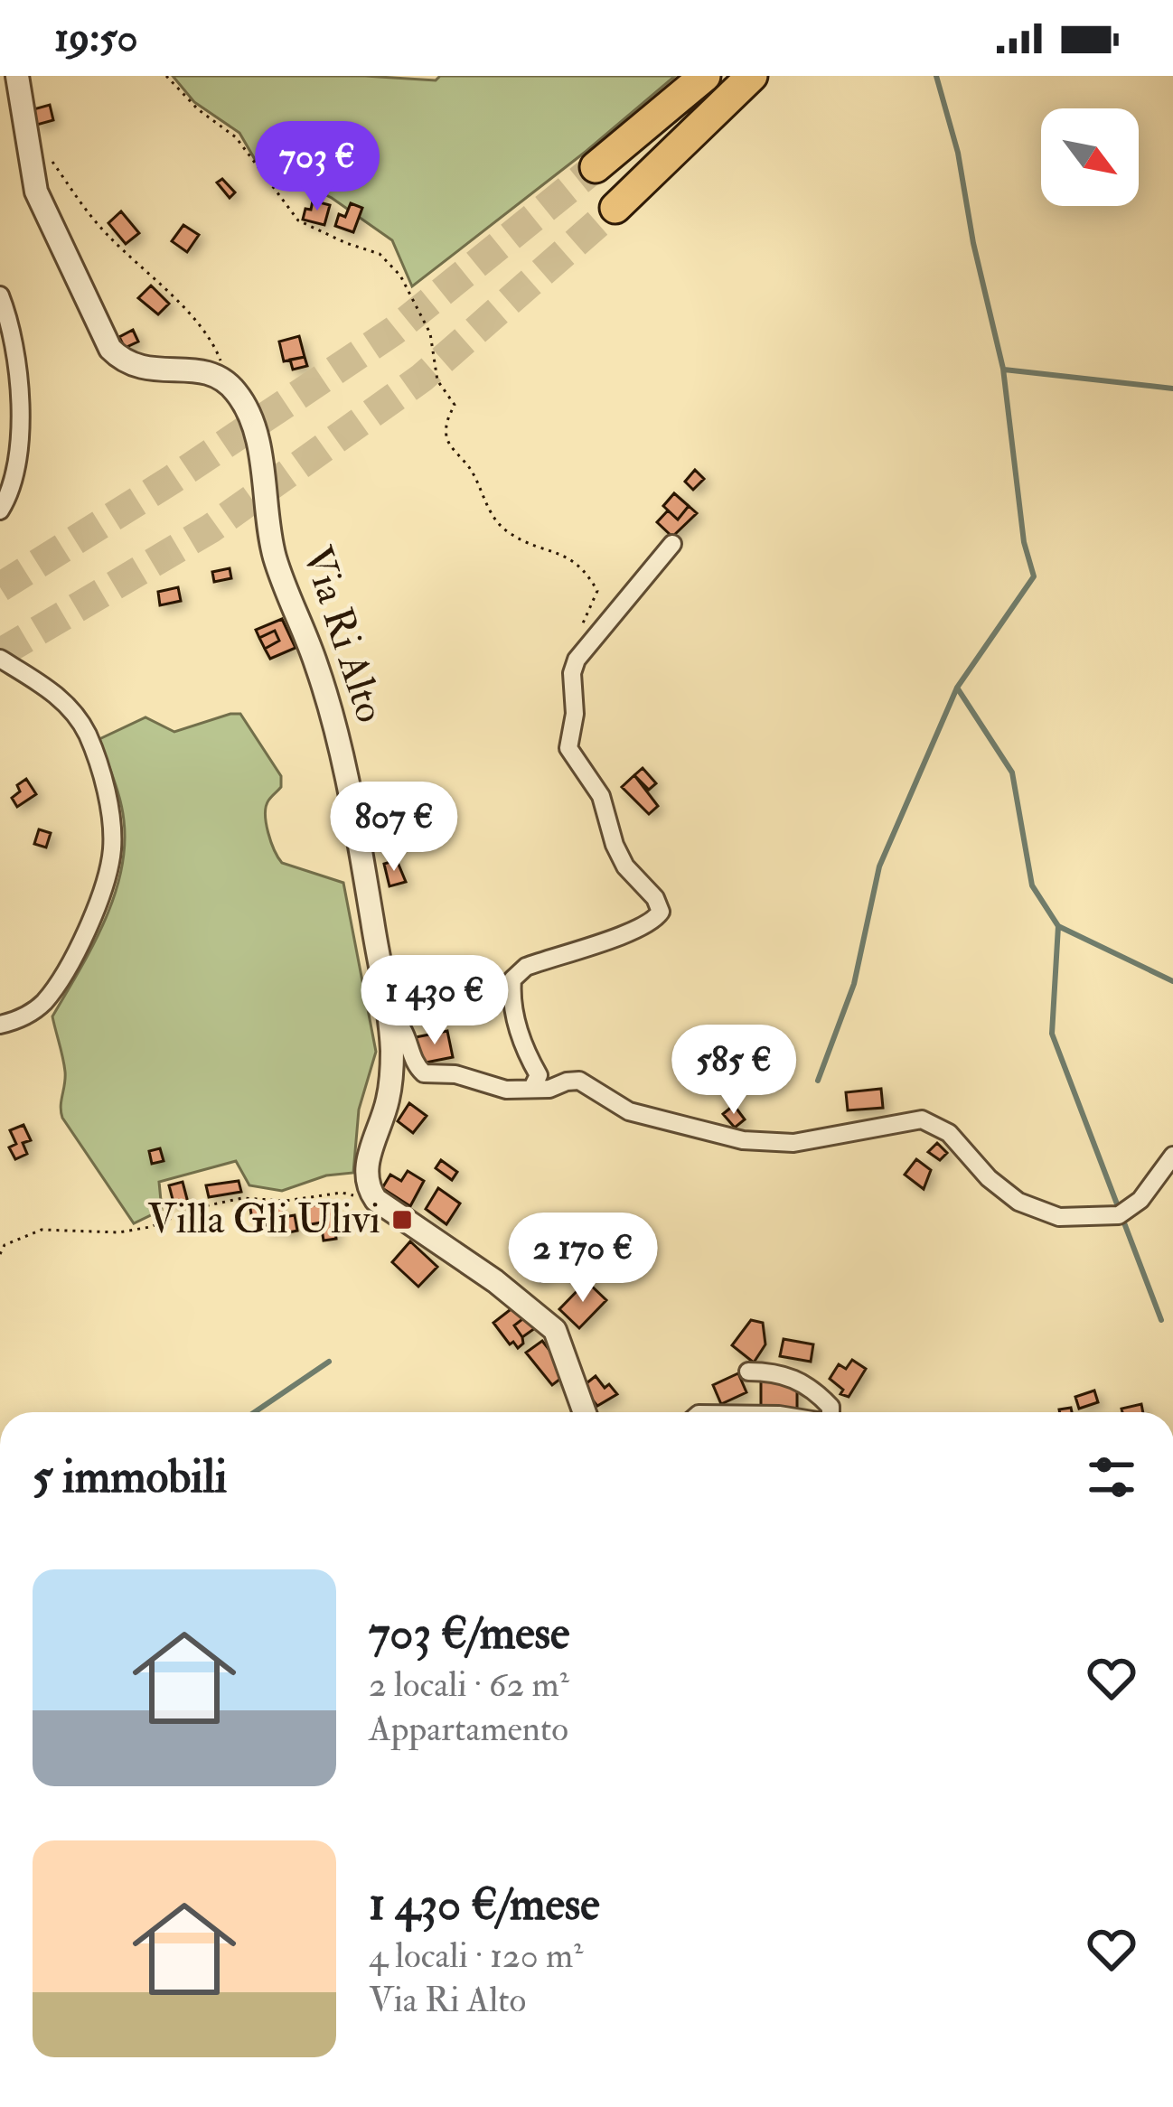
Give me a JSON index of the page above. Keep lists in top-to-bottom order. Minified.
{"streets":{"street":["Via Ri Alto"]},"places":{"transit":["Villa Gli Ulivi"]},"north":"bottom right","page":{"status":"19:50","price":["703 €","807 €","1 430 €","585 €","2 170 €"],"heading":"5 immobili","list":[{"name":"703 €/mese","note":"2 locali · 62 m² · Appartamento"},{"name":"1 430 €/mese","note":"4 locali · 120 m² · Via Ri Alto"}]}}
